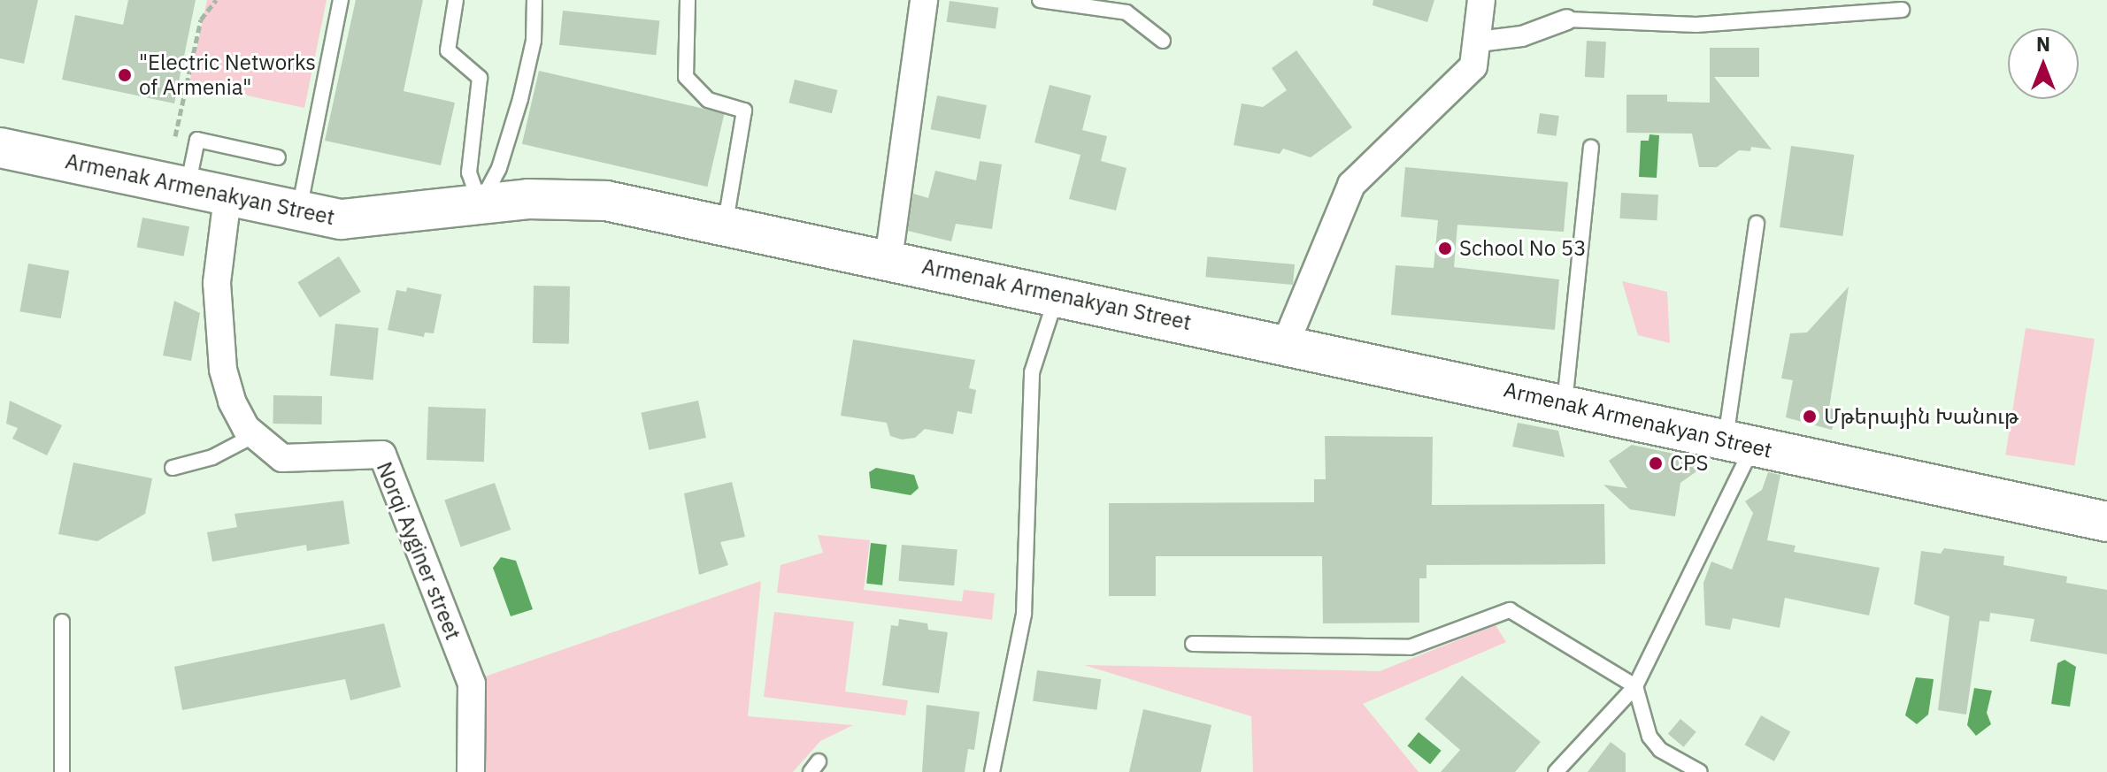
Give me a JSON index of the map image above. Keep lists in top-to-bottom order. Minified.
{"streets":{"main road":["Armenak Armenakyan Street"],"street":["Norqi Ayginer street"]},"crossings":[["Armenak Armenakyan Street","Norqi Ayginer street"]],"places":["\"Electric Networks of Armenia\"","School No 53","Մթերային Խանութ","CPS"],"north":"top"}
